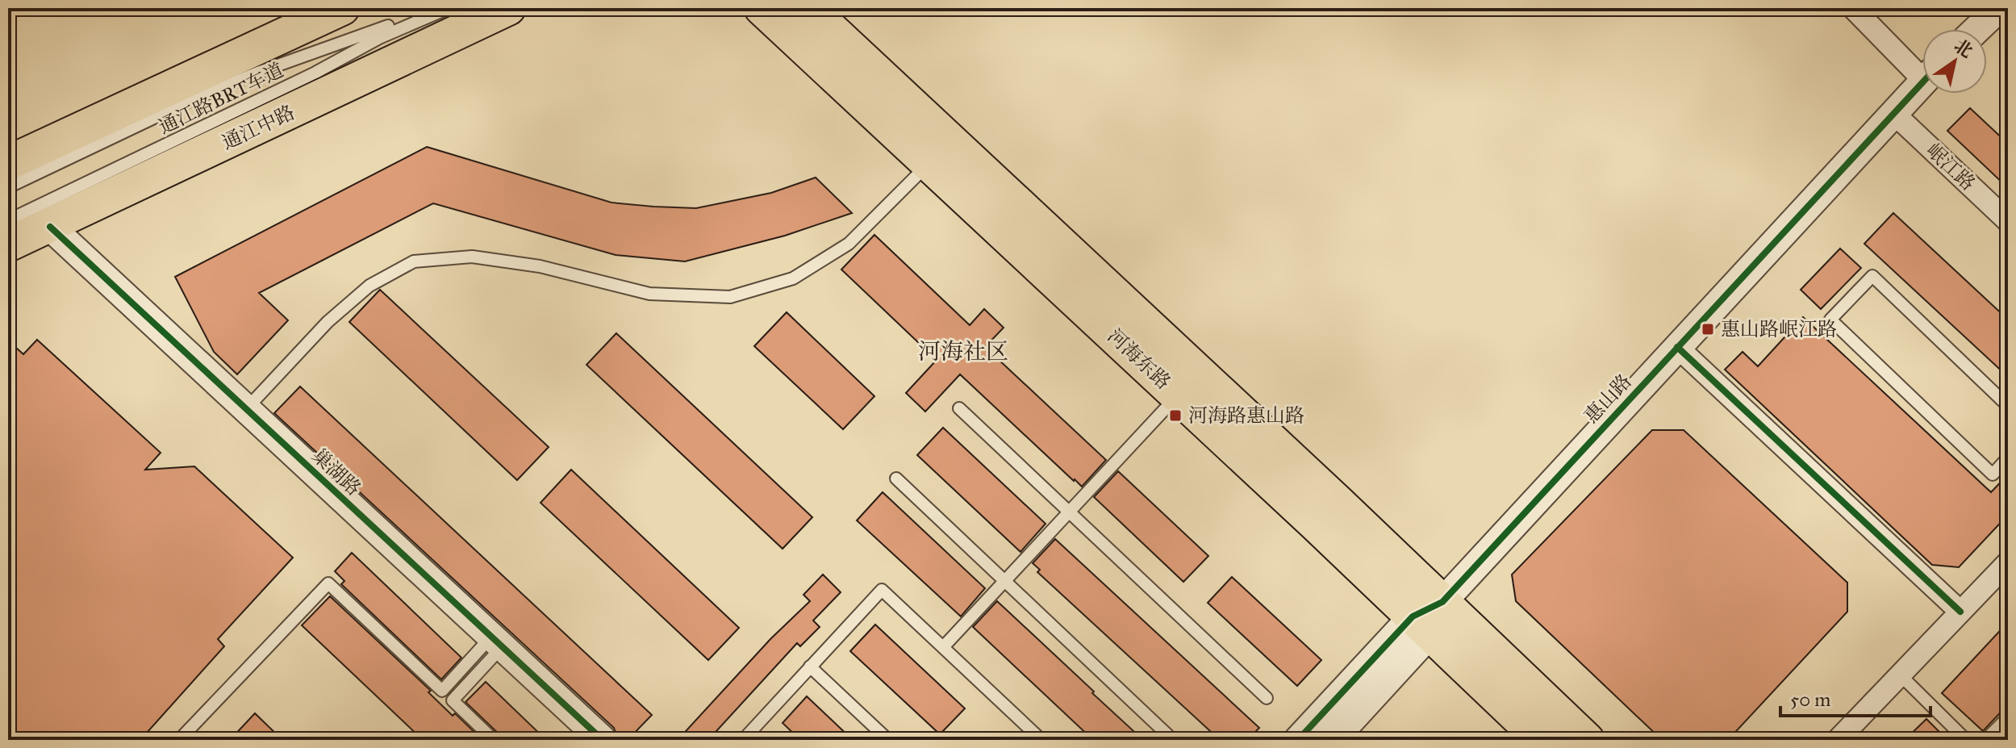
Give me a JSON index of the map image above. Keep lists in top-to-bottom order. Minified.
{"streets":{"main road":["通江中路","河海东路"],"street":["岷江路","惠山路","巢湖路"],"lane":["通江路BRT车道"]},"crossings":[["通江中路","巢湖路"],["岷江路","惠山路"],["河海东路","惠山路"]],"districts":["河海社区"],"places":{"transit":["惠山路岷江路","河海路惠山路"]},"scale_bar":"50 m","north":"top right"}
